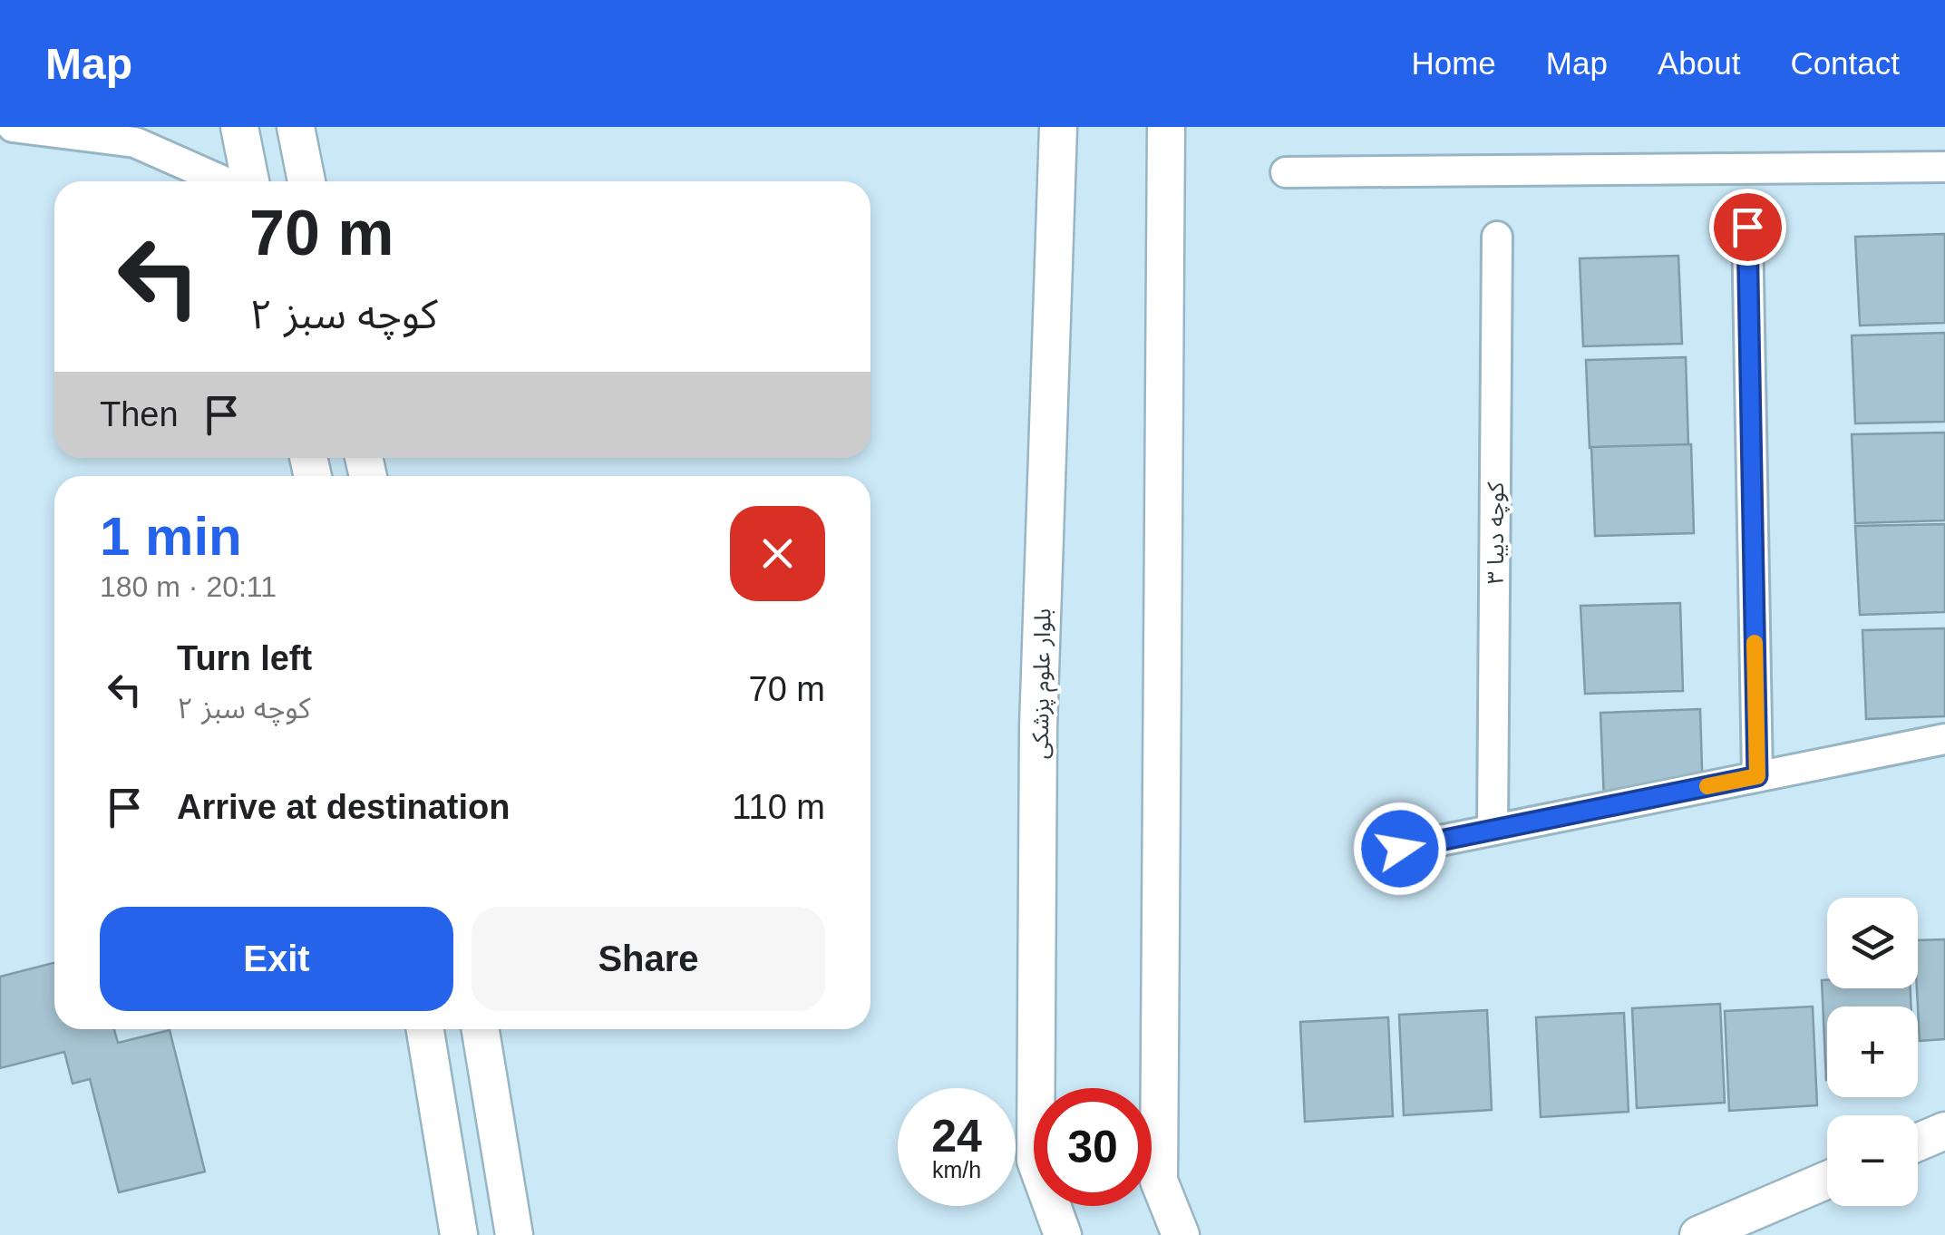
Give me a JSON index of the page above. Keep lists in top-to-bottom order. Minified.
{"streets":{"street":["کوچه دیبا ۳","بلوار علوم پزشکی"]},"page":{"header":"Map","nav":["Home","Map","About","Contact"],"turn":["70 m","کوچه سبز ۲"],"then":"Then","heading":["1 min","180 m · 20:11"],"list":[{"name":"Turn left","note":"کوچه سبز ۲","value":"70 m"},{"name":"Arrive at destination","value":"110 m"}],"buttons":["Exit","Share"],"map_buttons":["+","−"],"speed":"24 km/h","limit":"30"}}
